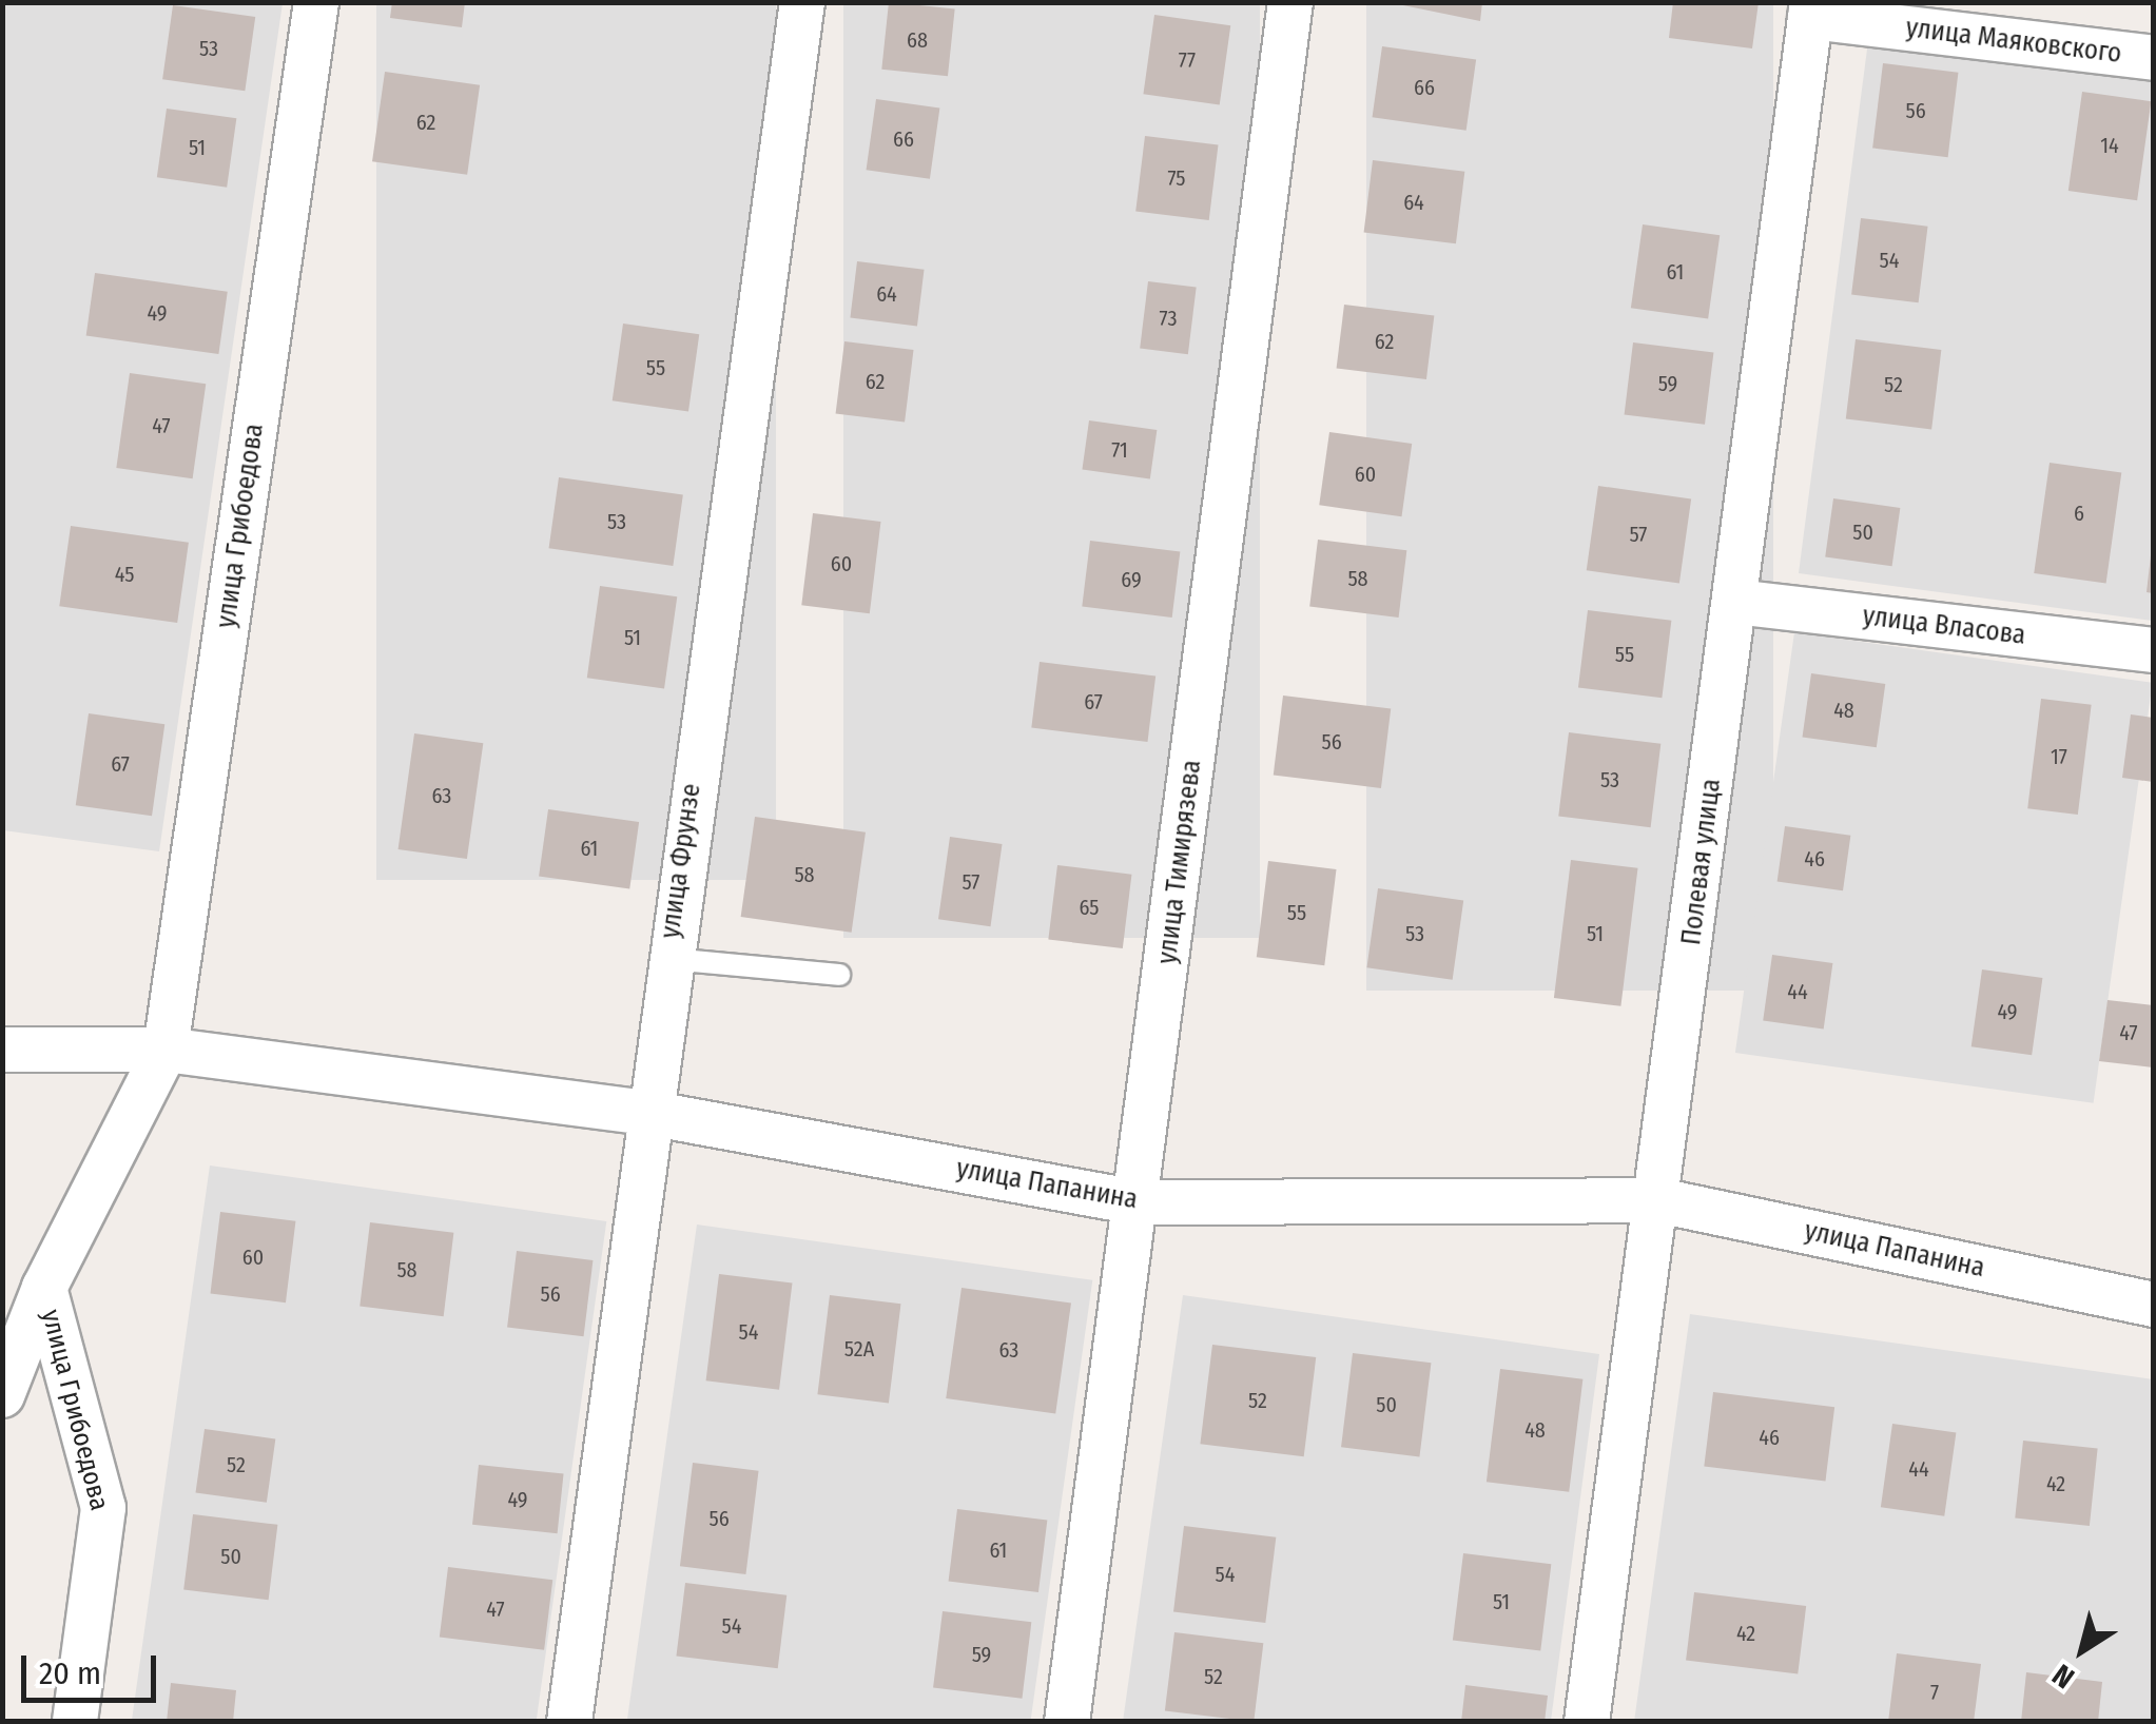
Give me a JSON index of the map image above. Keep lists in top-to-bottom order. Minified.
{"streets":{"street":["улица Маяковского","улица Грибоедова","улица Власова","улица Фрунзе","улица Тимирязева","Полевая улица","улица Папанина"]},"crossings":[["улица Маяковского","Полевая улица"],["улица Грибоедова","улица Папанина"],["улица Власова","Полевая улица"],["улица Фрунзе","улица Папанина"],["улица Тимирязева","улица Папанина"],["Полевая улица","улица Папанина"]],"house_numbers":["68","53","77","66","56","62","66","14","51","75","64","54","61","64","49","73","62","55","62","59","52","47","71","60","6","53","50","57","60","45","58","69","51","55","67","48","56","17","67","53","63","61","46","58","57","65","55","53","51","44","49","47","60","58","56","54","52А","63","52","50","48","46","52","44","42","49","56","61","50","54","51","47","54","42","59","52","7"],"scale_bar":"20 m","north":"bottom left"}
